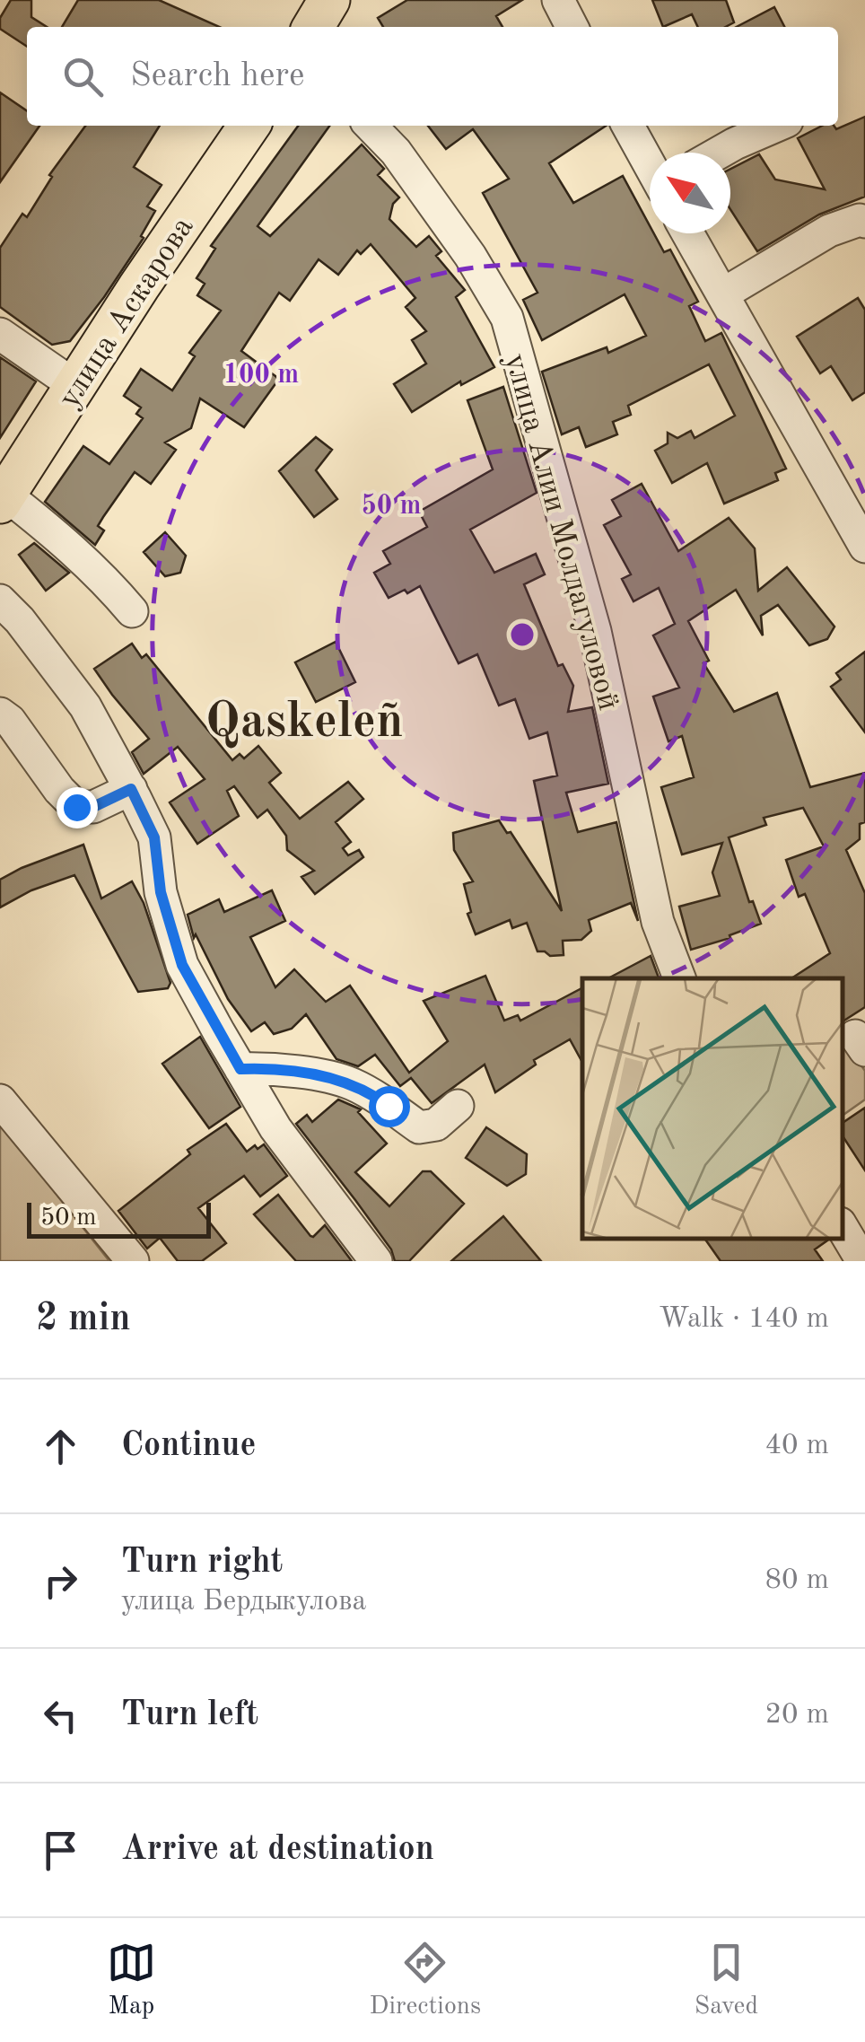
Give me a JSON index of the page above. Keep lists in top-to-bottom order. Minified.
{"streets":{"main road":["улица Аскарова"],"street":["улица Алии Молдагуловой"]},"districts":["Qaskeleñ"],"scale_bar":"50 m","north":"top left","page":{"search":"Search here","scale":"50 m","heading":["2 min","Walk · 140 m"],"list":[["Continue","40 m"],["Turn right","улица Бердыкулова","80 m"],["Turn left","20 m"],"Arrive at destination"],"nav":["Map","Directions","Saved"]},"rings":["100 m","50 m"]}
